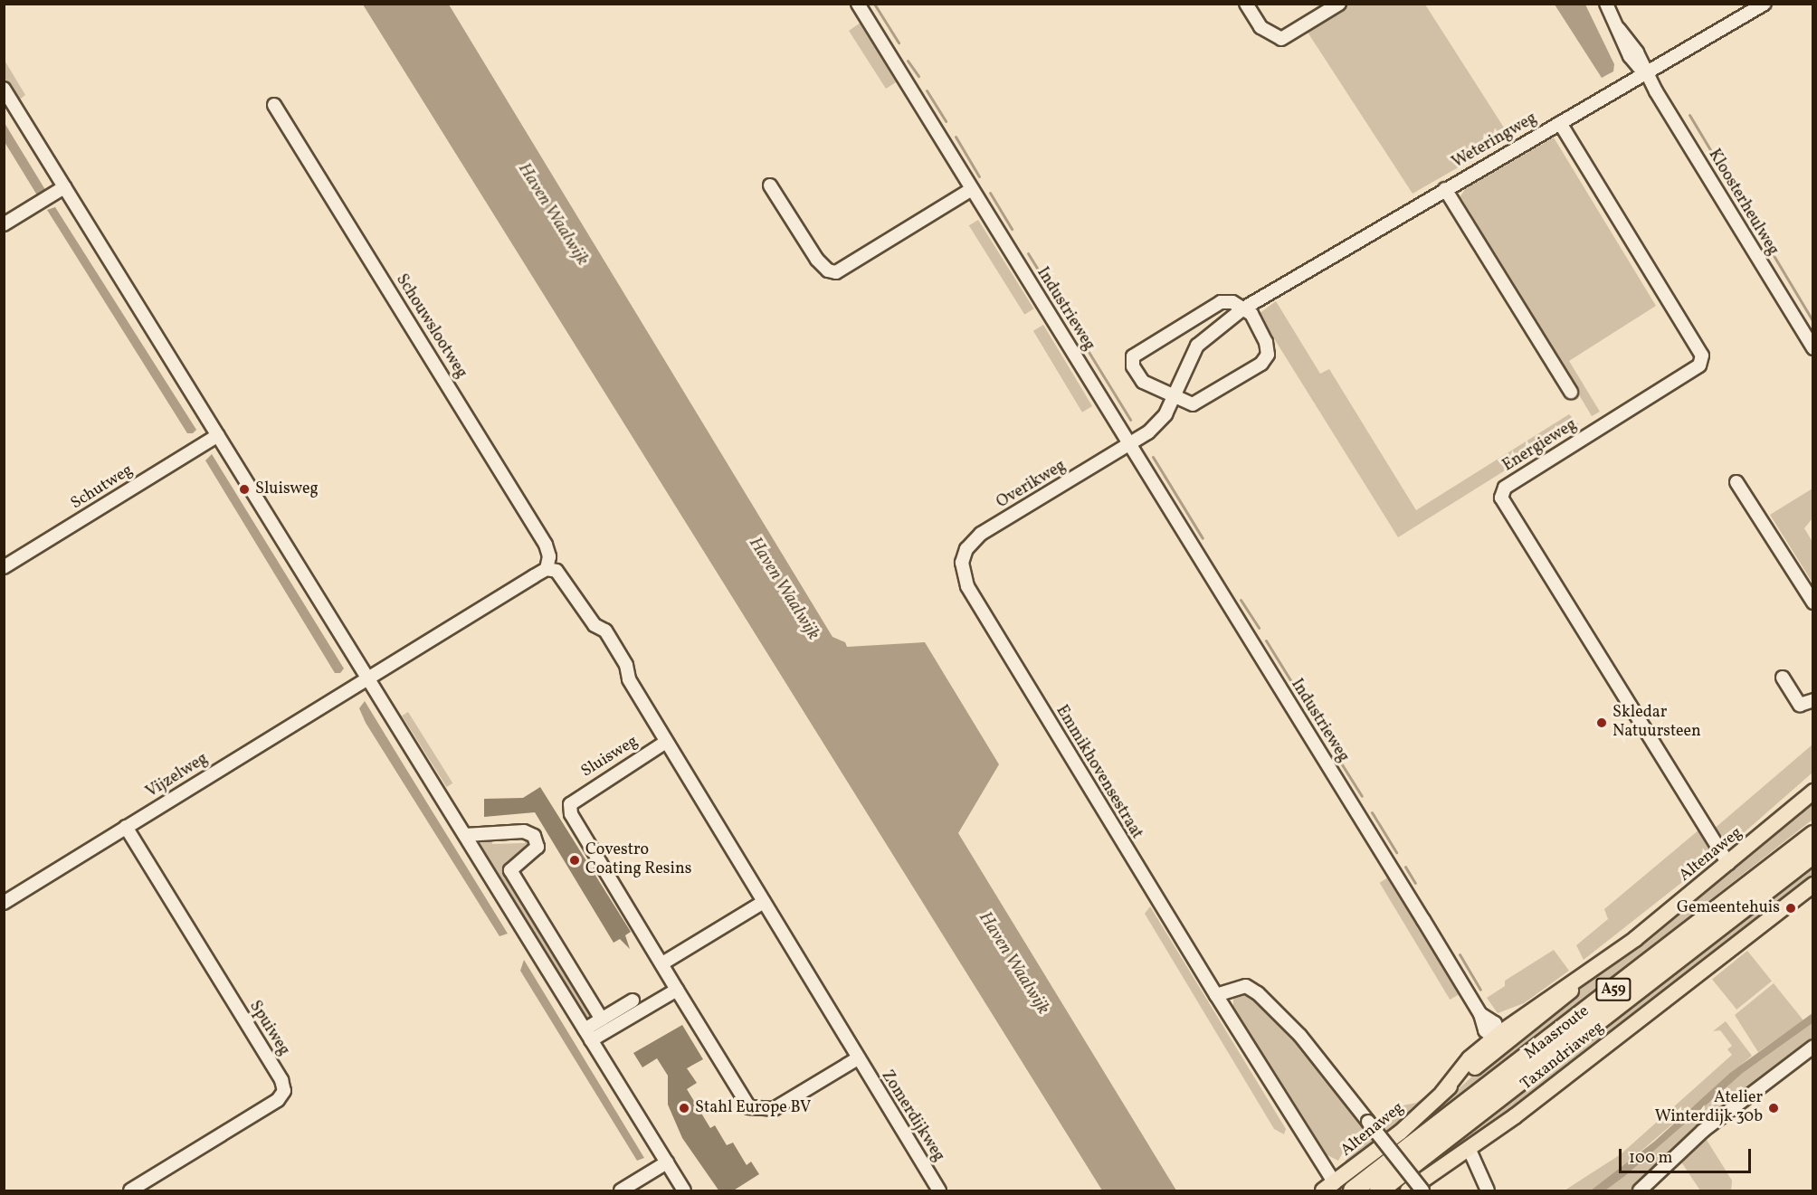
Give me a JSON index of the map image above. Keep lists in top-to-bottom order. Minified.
{"streets":{"highway":["A59","Maasroute"],"main road":["Altenaweg","Taxandriaweg"],"street":["Weteringweg","Kloosterheulweg","Industrieweg","Schouwslootweg","Energieweg","Overikweg","Schutweg","Sluisweg","Emmikhovensestraat","Vijzelweg","Spuiweg","Zomerdijkweg"]},"crossings":[["Weteringweg","Kloosterheulweg"],["Weteringweg","Energieweg"],["Industrieweg","Overikweg"],["Industrieweg","Altenaweg"],["Energieweg","Altenaweg"],["Overikweg","Emmikhovensestraat"],["Sluisweg","Zomerdijkweg"],["Emmikhovensestraat","Altenaweg"],["Vijzelweg","Spuiweg"]],"water":["Haven Waalwijk"],"places":["Sluisweg","Skledar Natuursteen","Covestro Coating Resins","Gemeentehuis","Stahl Europe BV","Atelier Winterdijk 30b"],"scale_bar":"100 m"}
